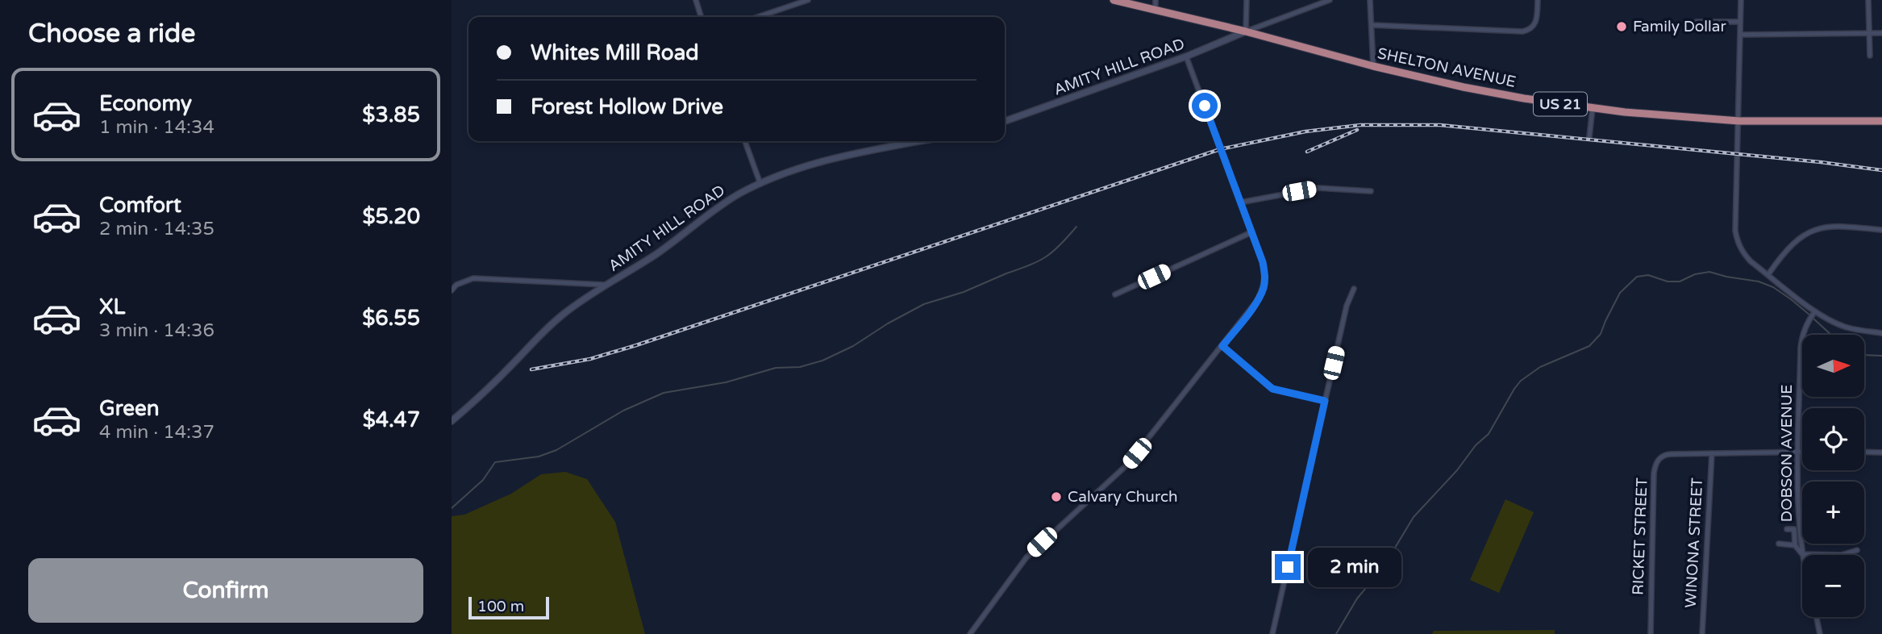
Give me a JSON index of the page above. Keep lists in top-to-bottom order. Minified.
{"streets":{"main road":["SHELTON AVENUE","US 21"],"street":["AMITY HILL ROAD","DOBSON AVENUE","RICKET STREET","WINONA STREET"]},"crossings":[["AMITY HILL ROAD","SHELTON AVENUE"],["DOBSON AVENUE","RICKET STREET"],["RICKET STREET","WINONA STREET"]],"places":["Family Dollar","Calvary Church"],"scale_bar":"100 m","north":"right","page":{"heading":"Choose a ride","banner":["Whites Mill Road","Forest Hollow Drive"],"list":[{"name":"Economy","note":"1 min · 14:34","value":"$3.85"},{"name":"Comfort","note":"2 min · 14:35","value":"$5.20"},{"name":"XL","note":"3 min · 14:36","value":"$6.55"},{"name":"Green","note":"4 min · 14:37","value":"$4.47"}],"map_buttons":["+","−"],"buttons":"Confirm","bubble":"2 min","scale":"100 m"}}
